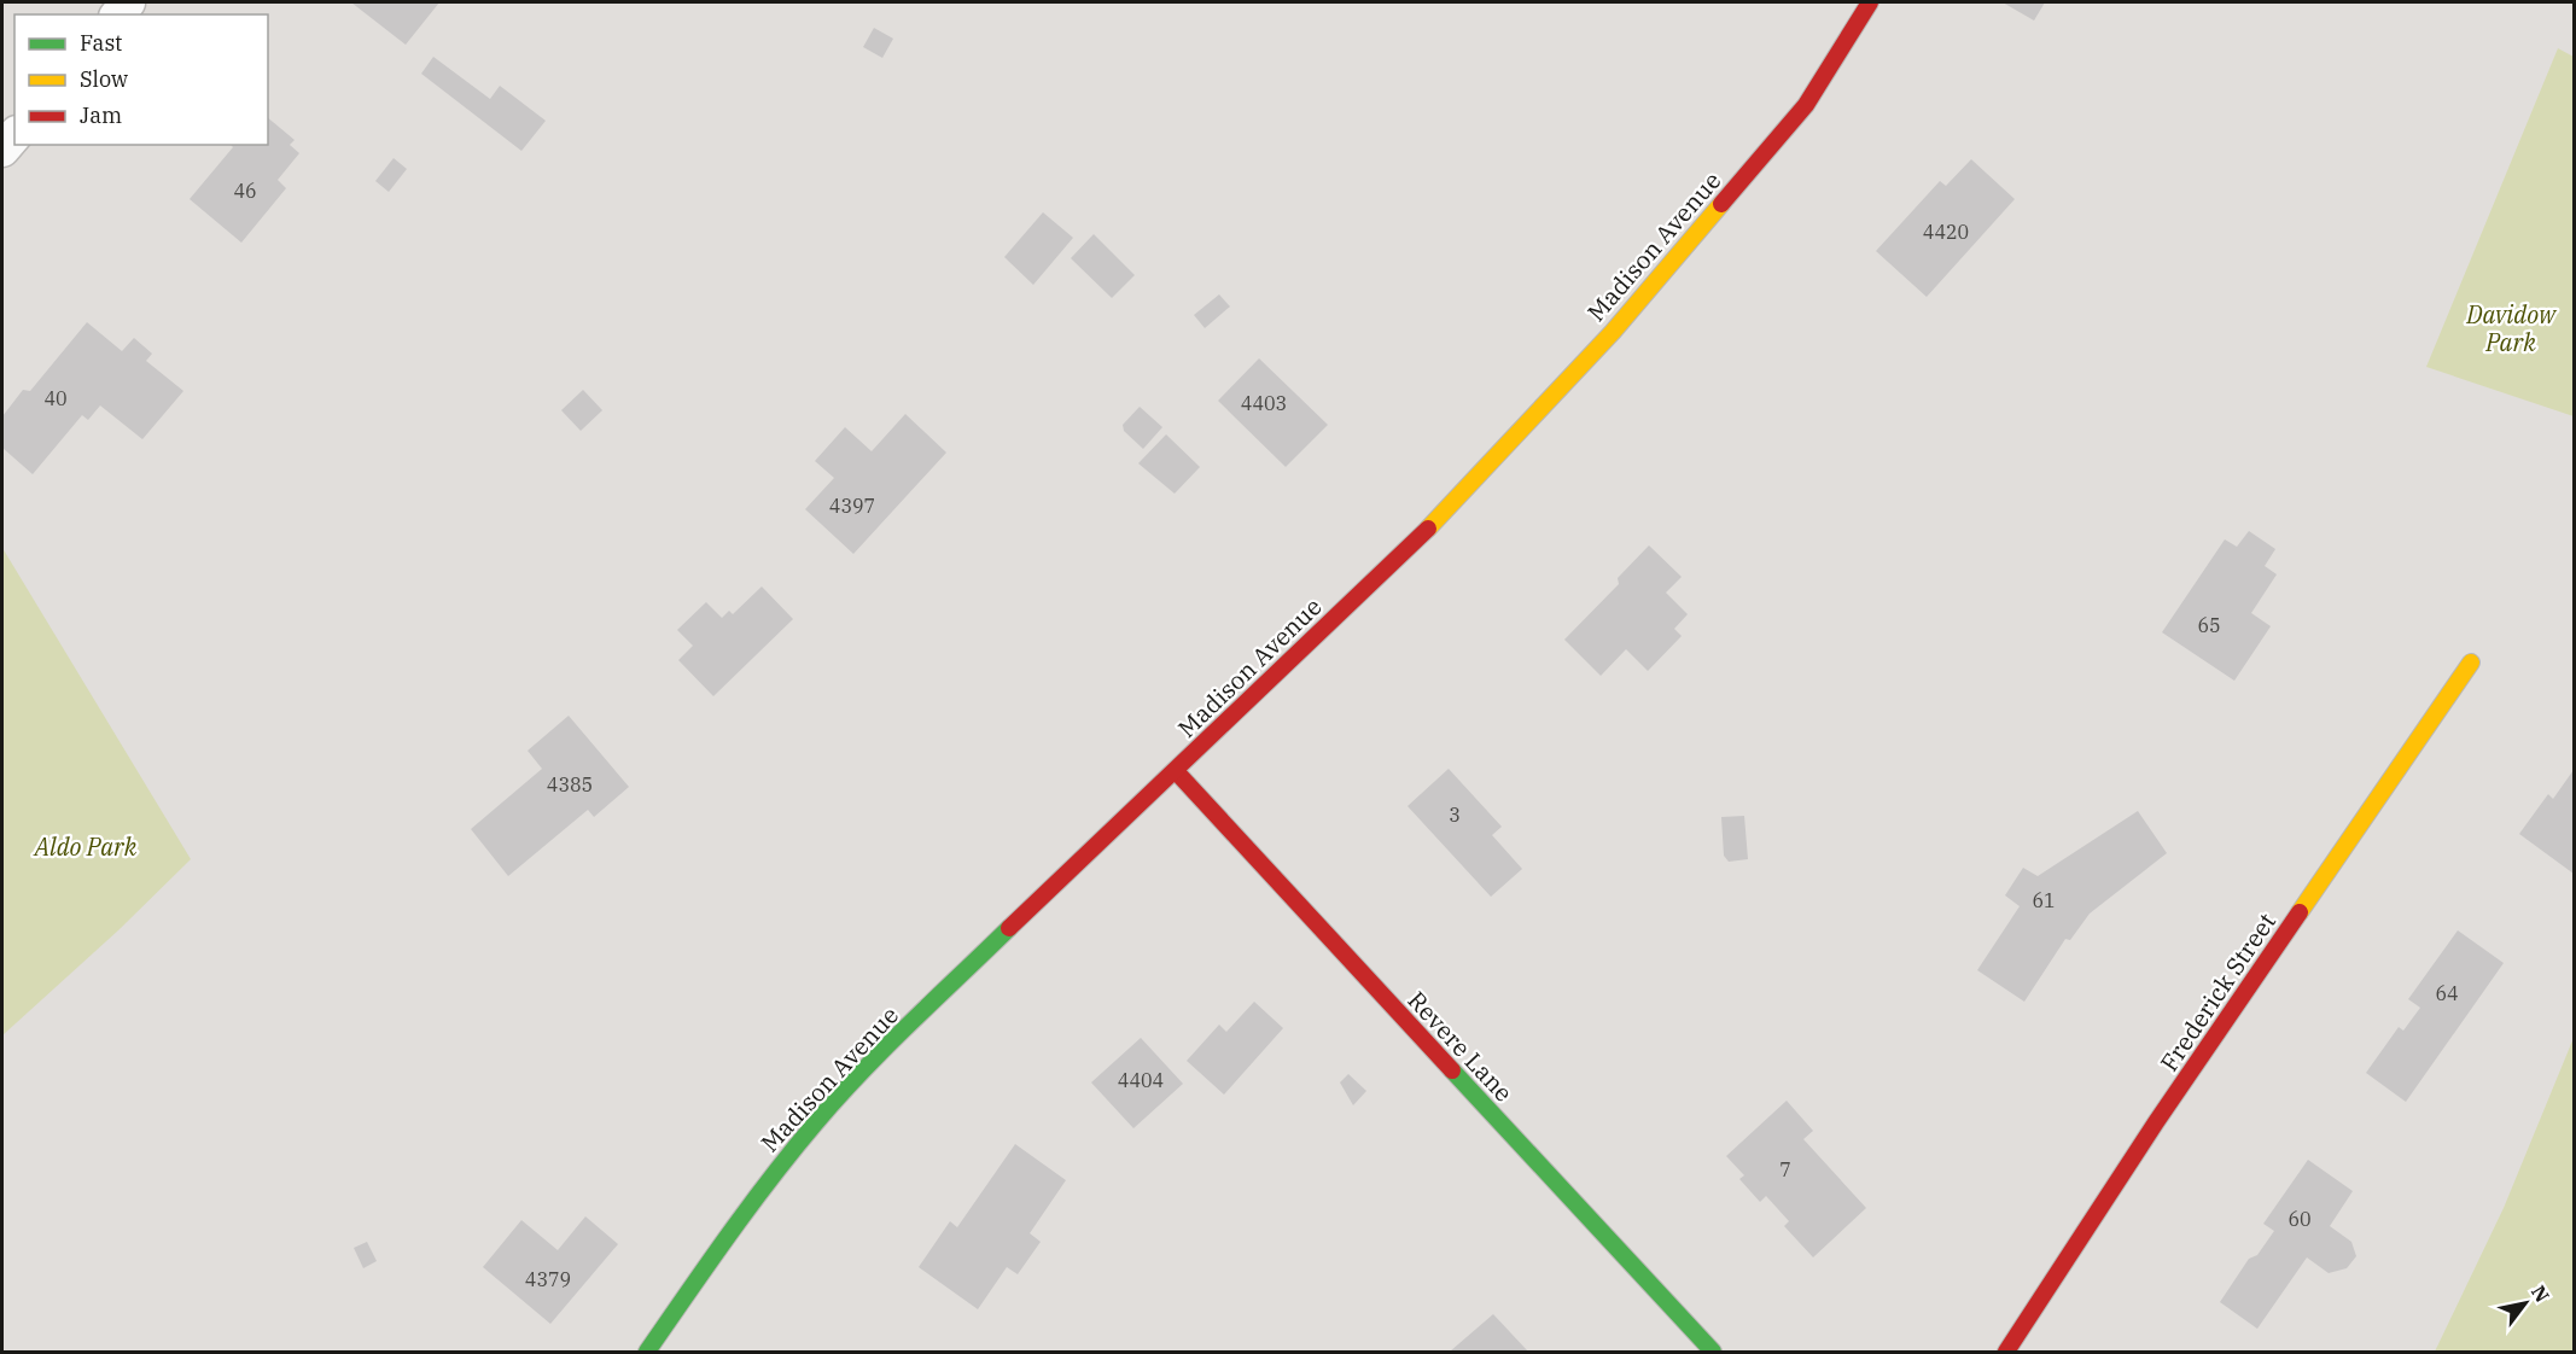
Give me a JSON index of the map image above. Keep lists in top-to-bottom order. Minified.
{"streets":{"street":["Madison Avenue","Frederick Street","Revere Lane"]},"crossings":[["Madison Avenue","Revere Lane"]],"parks":["Davidow Park","Aldo Park"],"house_numbers":["46","4420","40","4403","4397","65","4385","3","61","64","4404","7","60","4379"],"legend":["Fast","Slow","Jam"],"north":"top right"}
